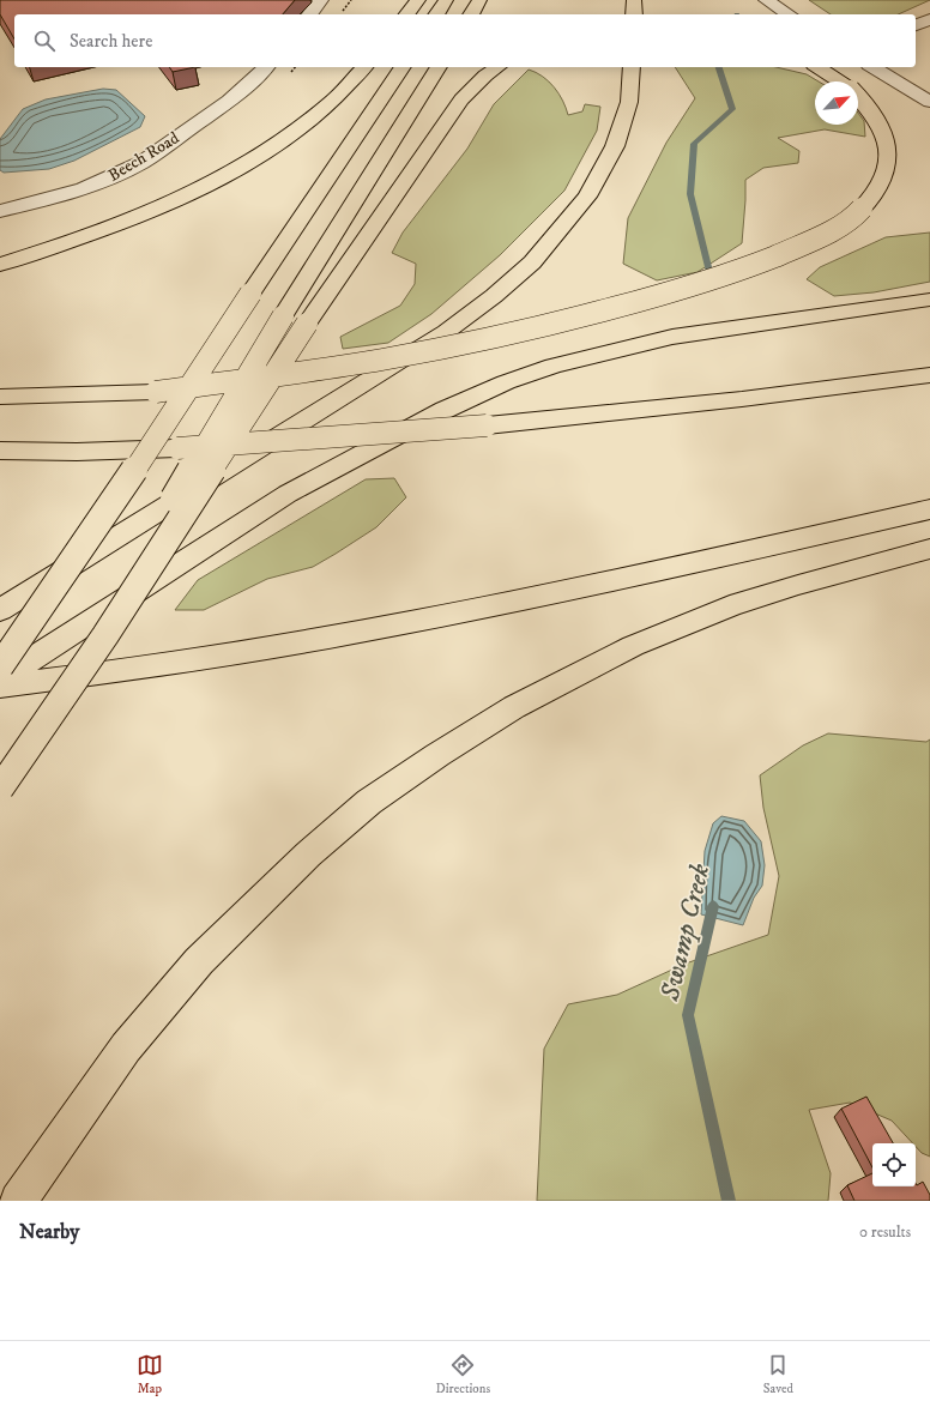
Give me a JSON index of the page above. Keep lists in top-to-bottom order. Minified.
{"streets":{"street":["Beech Road"]},"water":["Swamp Creek"],"north":"top right","page":{"search":"Search here","heading":["Nearby","0 results"],"nav":["Map","Directions","Saved"]}}
